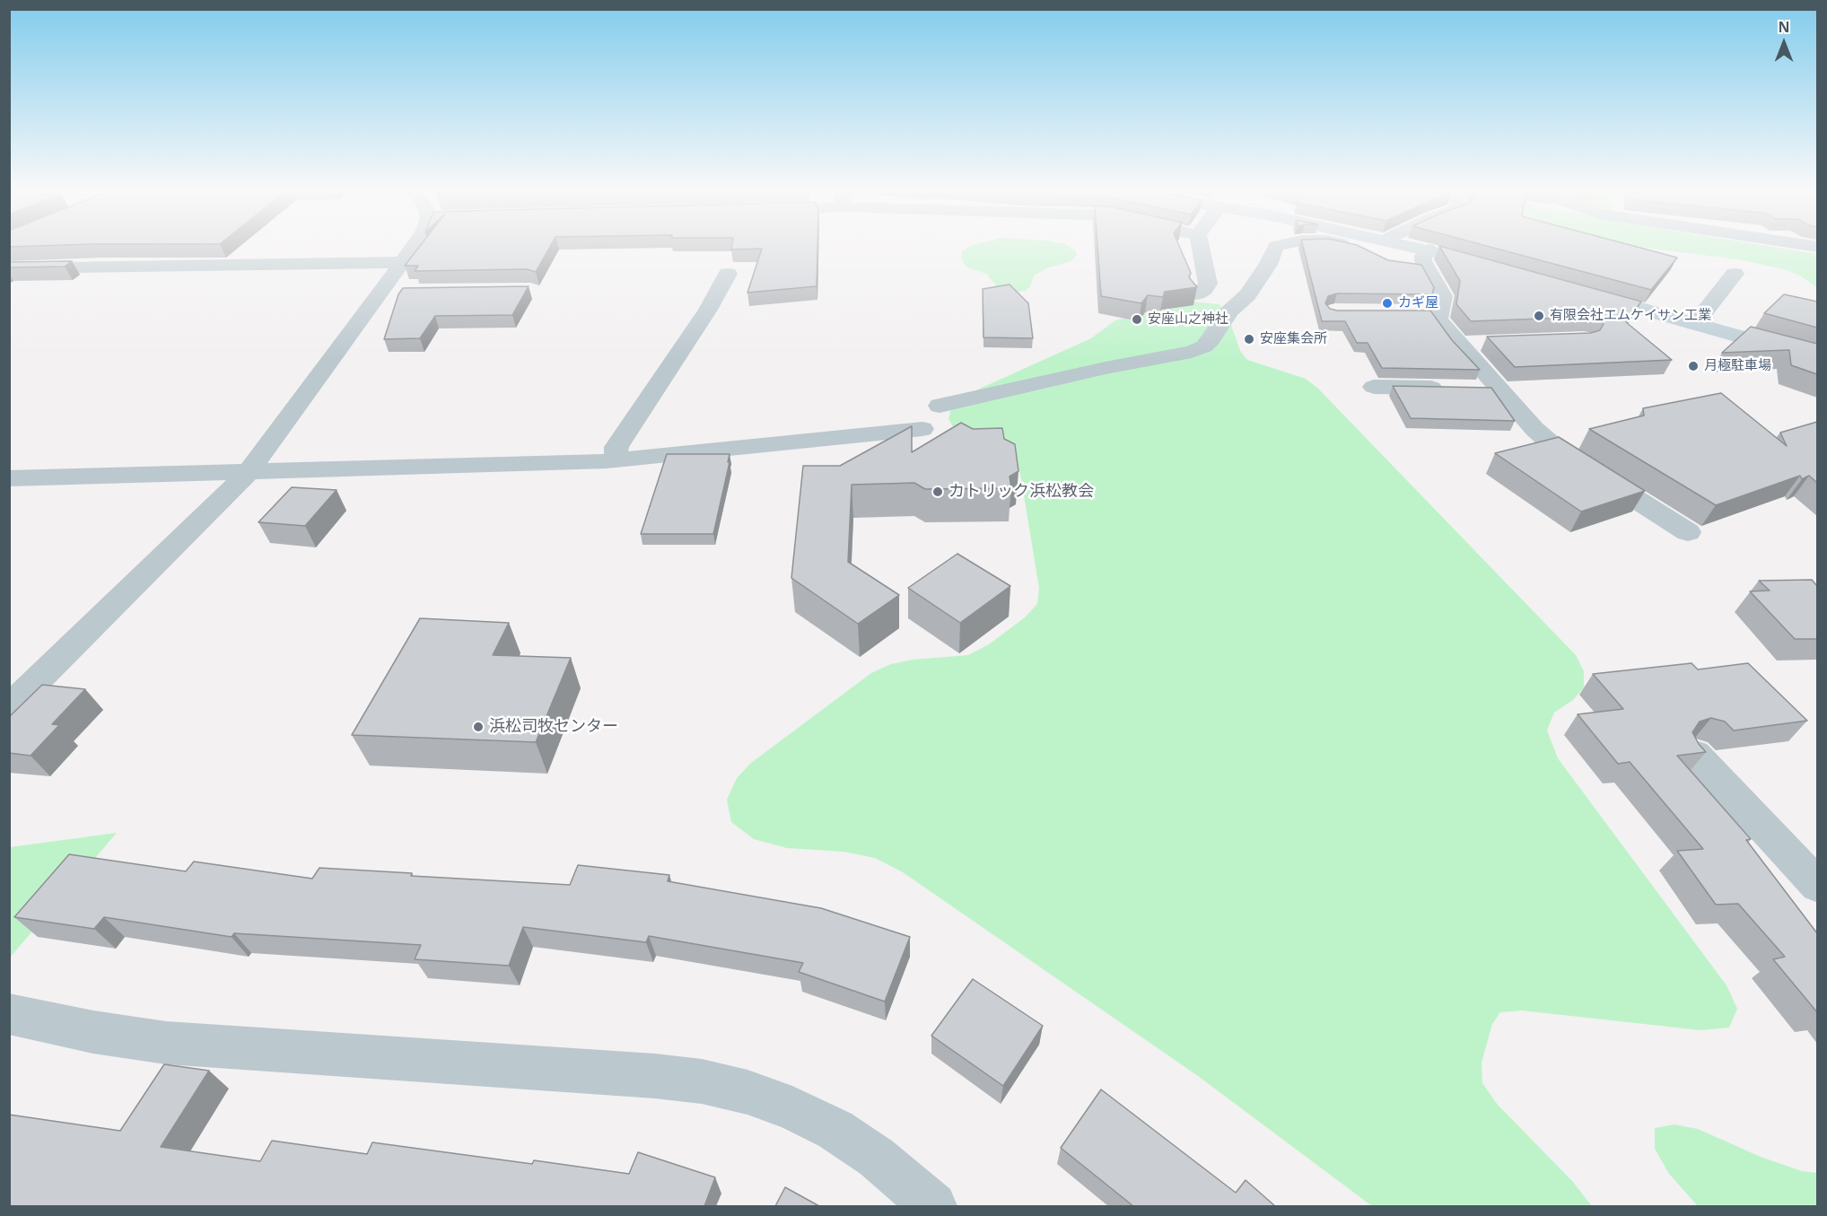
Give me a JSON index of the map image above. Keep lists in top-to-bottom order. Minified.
{"places":["カギ屋","有限会社エムケイサン工業","安座山之神社","安座集会所","月極駐車場","カトリック浜松教会","浜松司牧センター"],"north":"top"}
